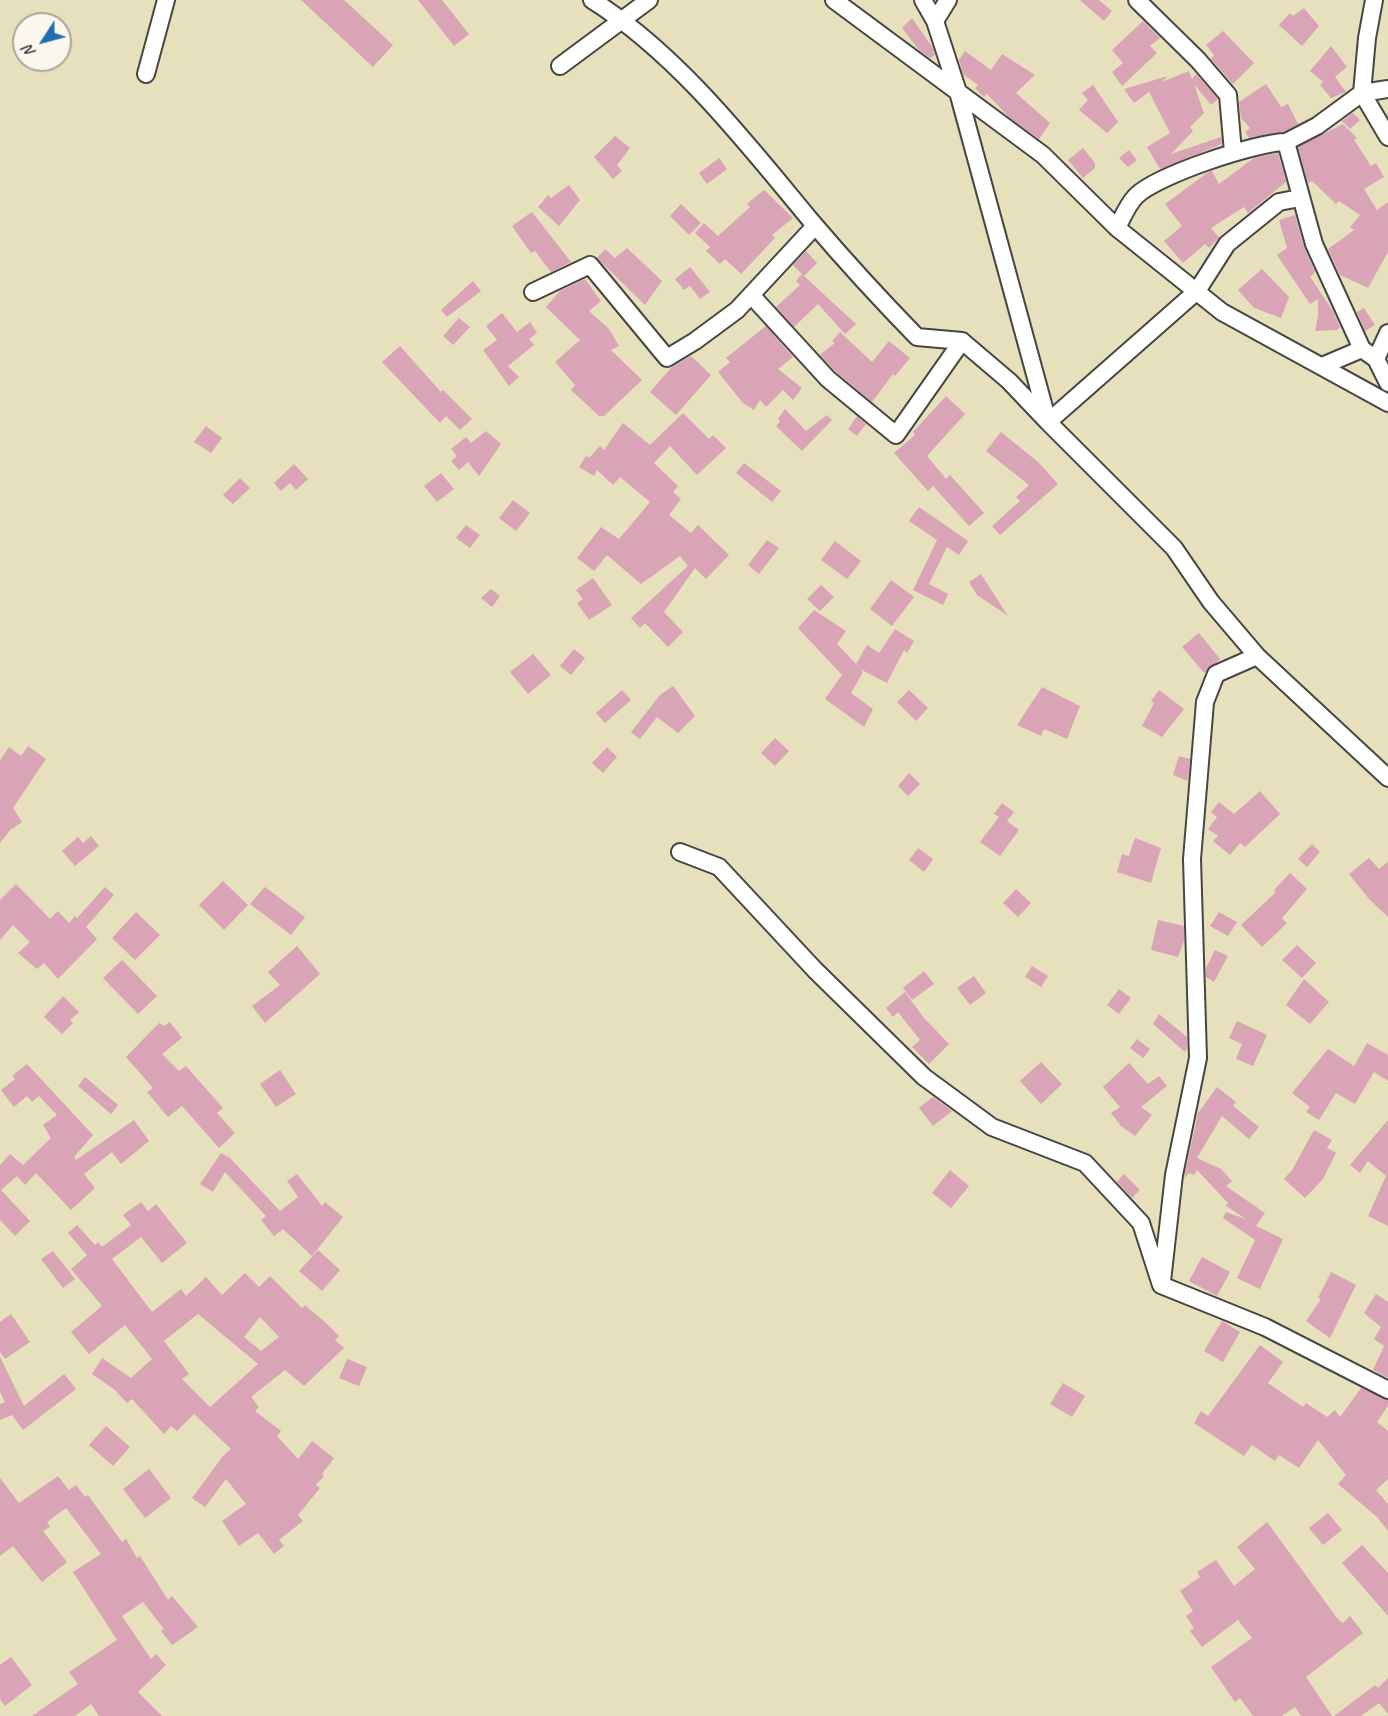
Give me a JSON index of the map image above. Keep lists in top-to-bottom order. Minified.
{"north":"bottom left"}
